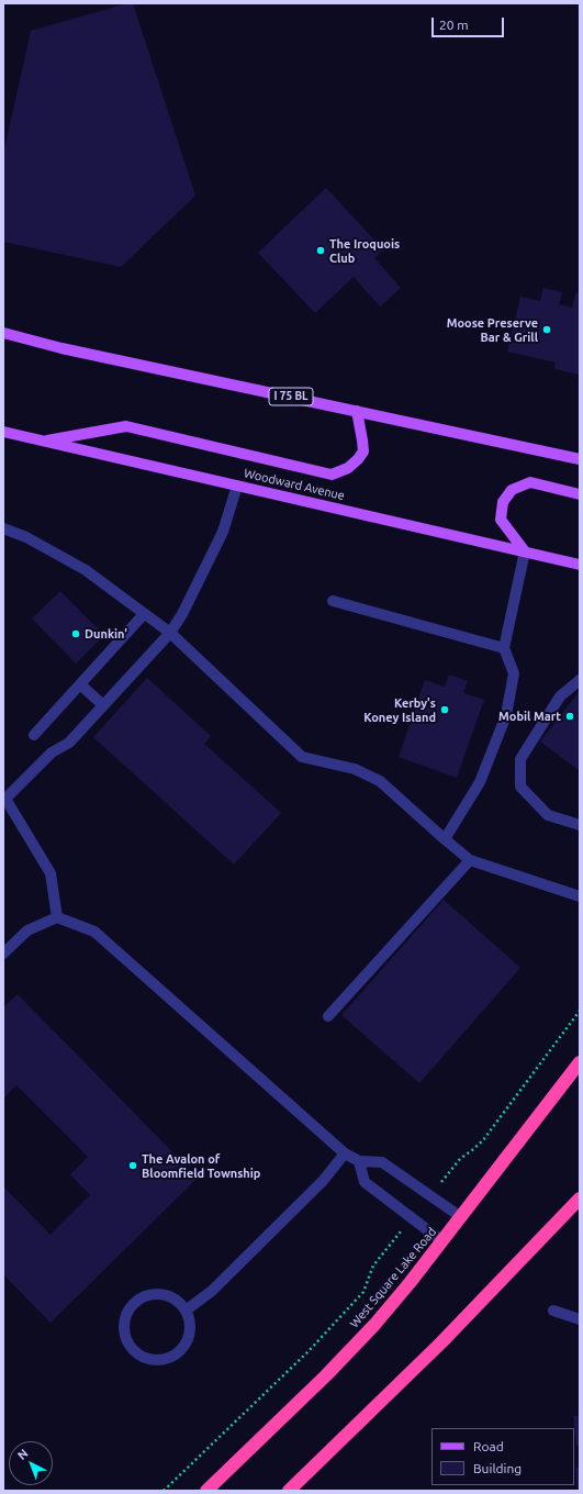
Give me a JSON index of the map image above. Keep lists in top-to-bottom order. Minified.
{"streets":{"highway":["West Square Lake Road"],"main road":["I 75 BL","Woodward Avenue"]},"places":["The Iroquois Club","Moose Preserve Bar & Grill","Dunkin'","Kerby's Koney Island","Mobil Mart","The Avalon of Bloomfield Township"],"legend":["Road","Building"],"scale_bar":"20 m","north":"top left"}
